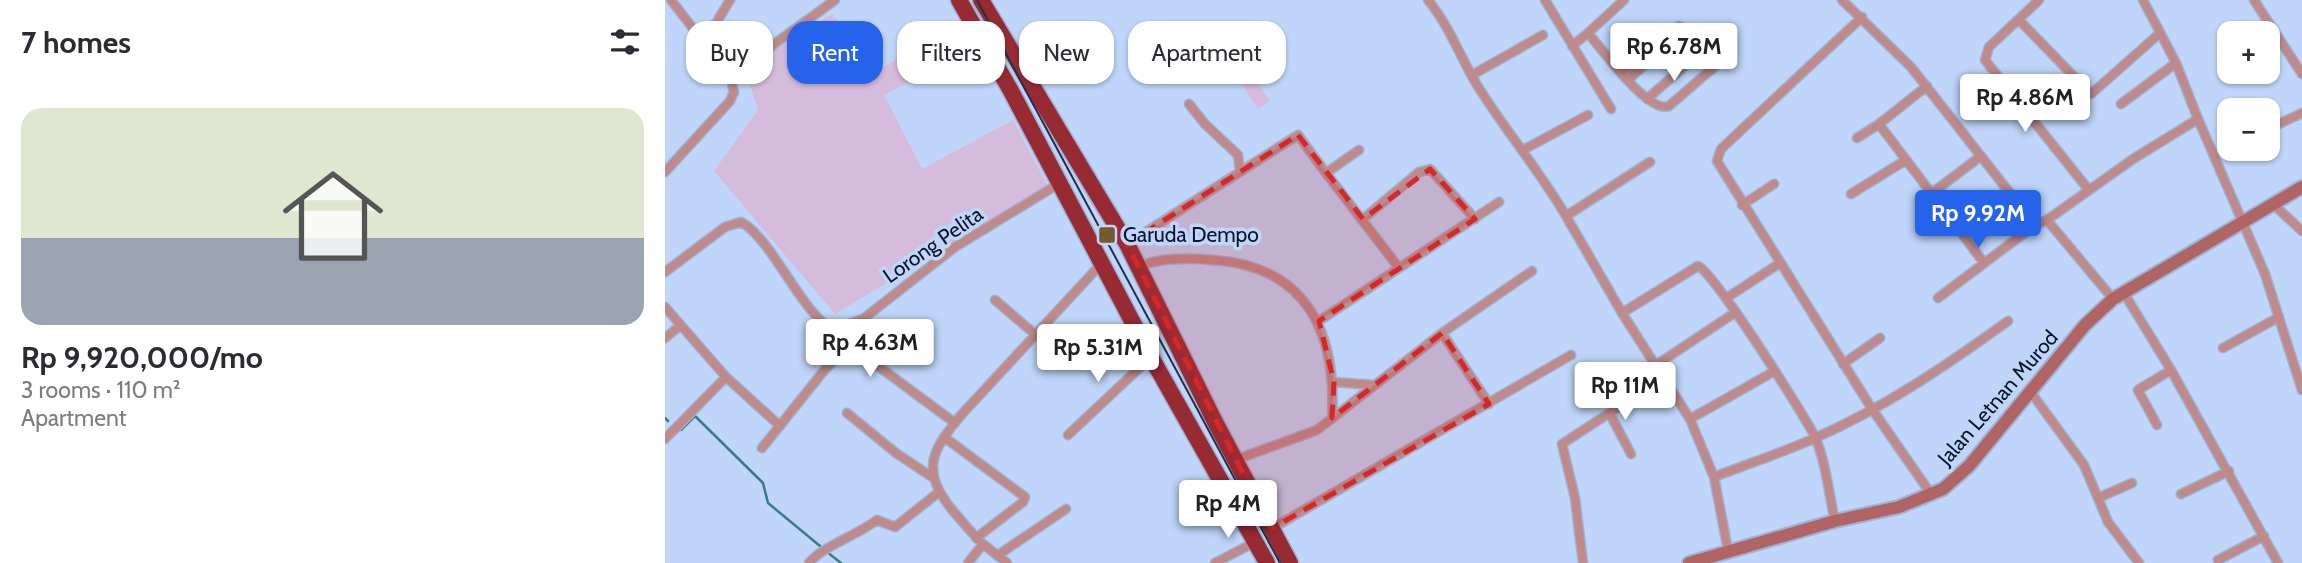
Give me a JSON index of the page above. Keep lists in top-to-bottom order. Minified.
{"streets":{"street":["Lorong Pelita","Jalan Letnan Murod"]},"places":{"transit":["Garuda Dempo"]},"page":{"heading":"7 homes","map_buttons":["+","−"],"chip":["Buy","Rent","Filters","New","Apartment"],"price":["Rp 6.78M","Rp 4.86M","Rp 9.92M","Rp 4.63M","Rp 5.31M","Rp 11M","Rp 4M"],"list":[{"name":"Rp 9,920,000/mo","note":"3 rooms · 110 m² · Apartment"}]}}
